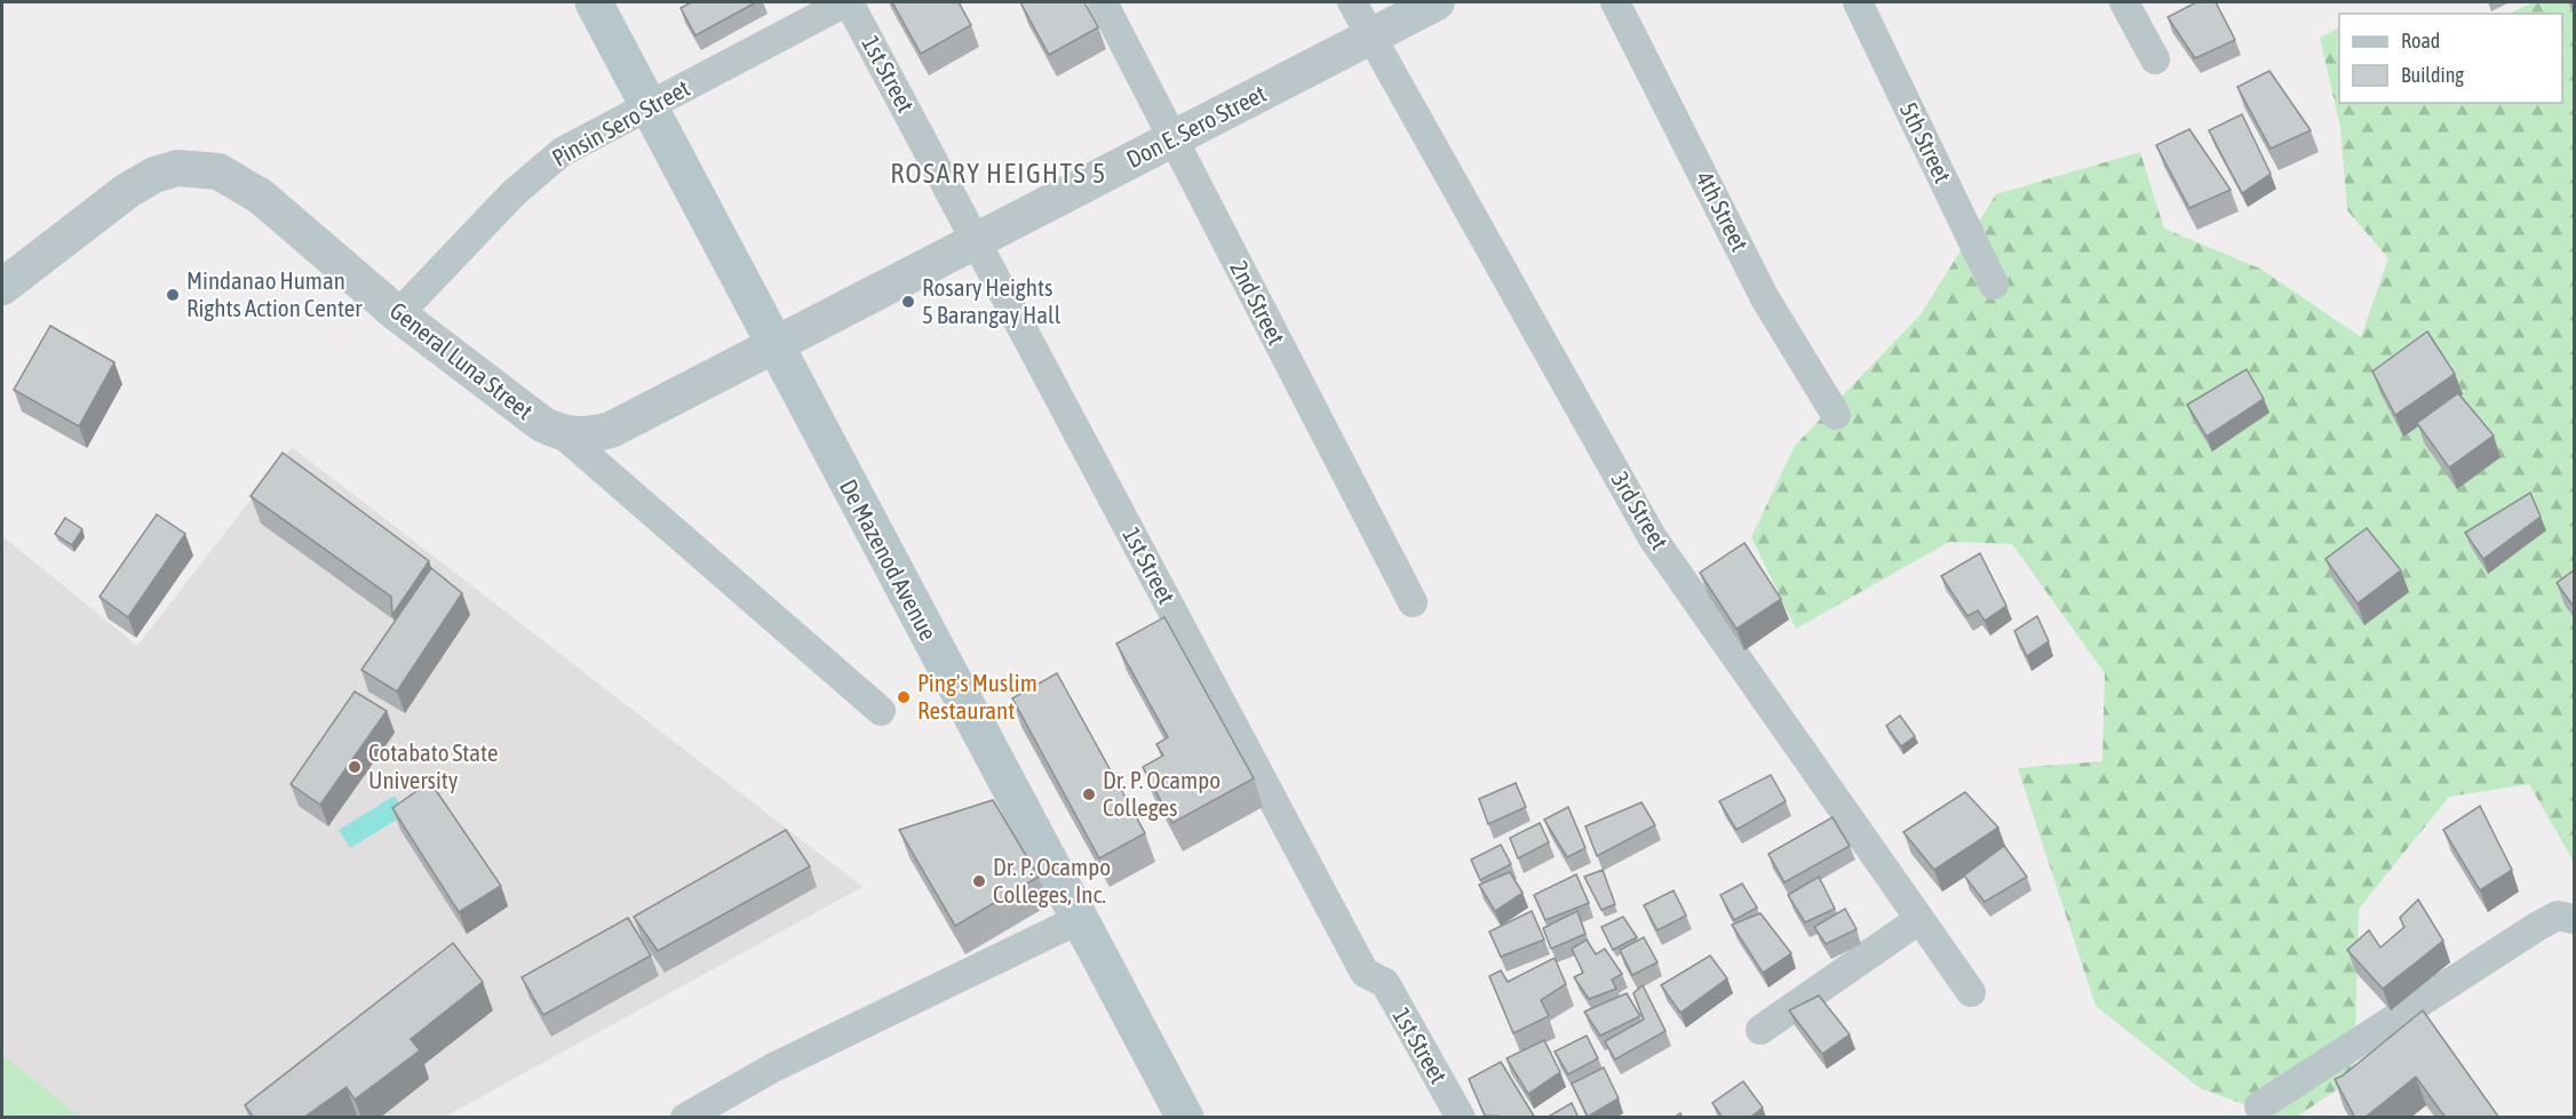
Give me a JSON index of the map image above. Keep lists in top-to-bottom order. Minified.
{"streets":{"main road":["De Mazenod Avenue"],"street":["1st Street","Pinsin Sero Street","Don E. Sero Street","5th Street","4th Street","2nd Street","General Luna Street","3rd Street"]},"crossings":[["1st Street","Pinsin Sero Street"],["1st Street","Don E. Sero Street"],["Pinsin Sero Street","General Luna Street"],["Pinsin Sero Street","De Mazenod Avenue"],["Don E. Sero Street","2nd Street"],["Don E. Sero Street","3rd Street"],["Don E. Sero Street","De Mazenod Avenue"]],"districts":["ROSARY HEIGHTS 5"],"places":["Mindanao Human Rights Action Center","Rosary Heights 5 Barangay Hall","Ping's Muslim Restaurant","Cotabato State University","Dr. P. Ocampo Colleges","Dr. P. Ocampo Colleges, Inc."],"legend":["Road","Building"]}
